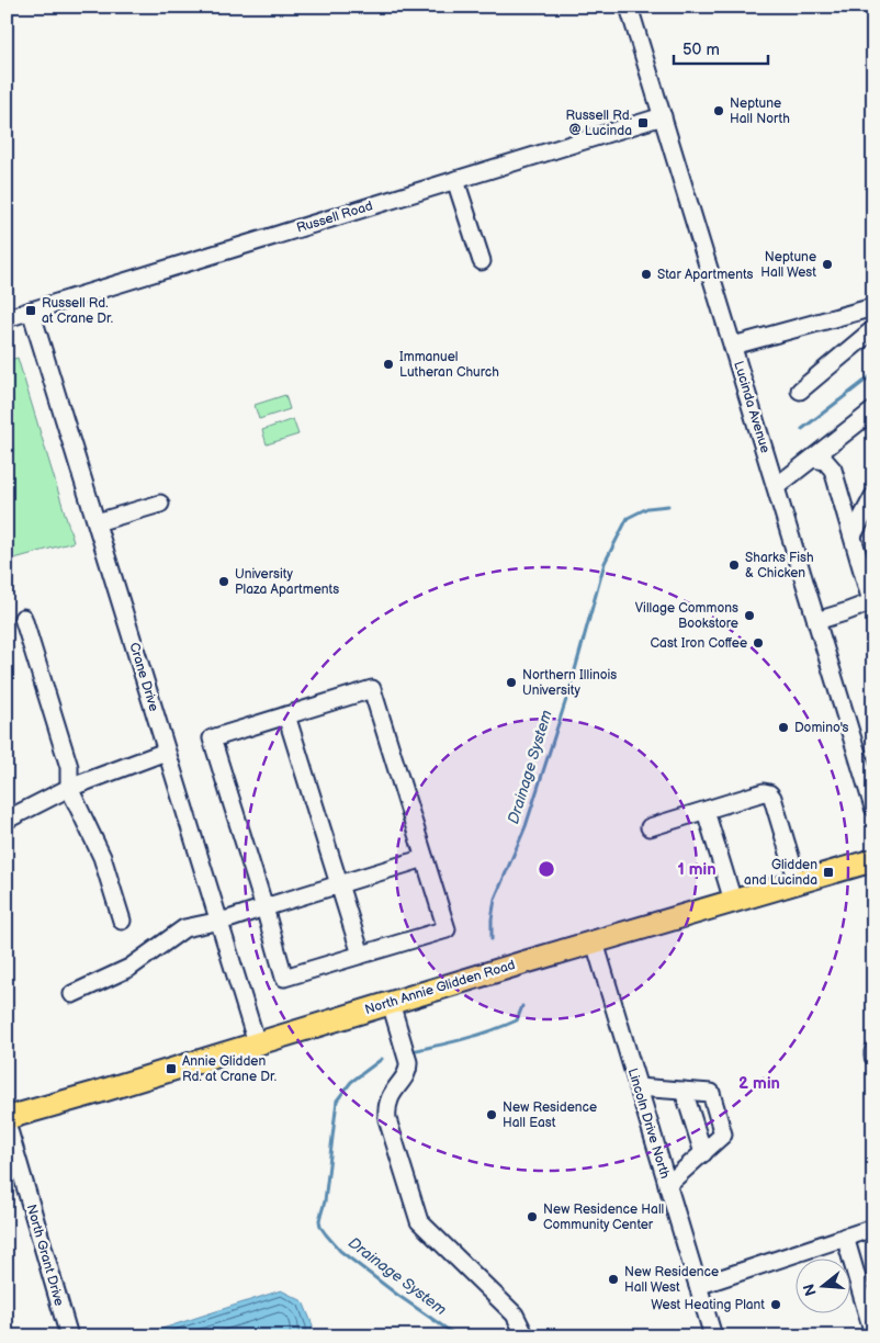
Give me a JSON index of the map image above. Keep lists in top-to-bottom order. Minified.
{"streets":{"main road":["North Annie Glidden Road"],"street":["Russell Road","Lucinda Avenue","Crane Drive","Lincoln Drive North","North Grant Drive"]},"crossings":[["Russell Road","Lucinda Avenue"],["Russell Road","Crane Drive"],["Crane Drive","North Annie Glidden Road"],["North Annie Glidden Road","Lincoln Drive North"],["North Annie Glidden Road","North Grant Drive"]],"water":["Drainage System"],"places":{"other":["Neptune Hall North","Neptune Hall West","Star Apartments","Immanuel Lutheran Church","Sharks Fish & Chicken","University Plaza Apartments","Village Commons Bookstore","Cast Iron Coffee","Northern Illinois University","Domino's","New Residence Hall East","New Residence Hall Community Center","New Residence Hall West","West Heating Plant"],"transit":["Russell Rd. @ Lucinda","Russell Rd. at Crane Dr.","Glidden and Lucinda","Annie Glidden Rd. at Crane Dr."]},"scale_bar":"50 m","north":"left","rings":["1 min","2 min"]}
